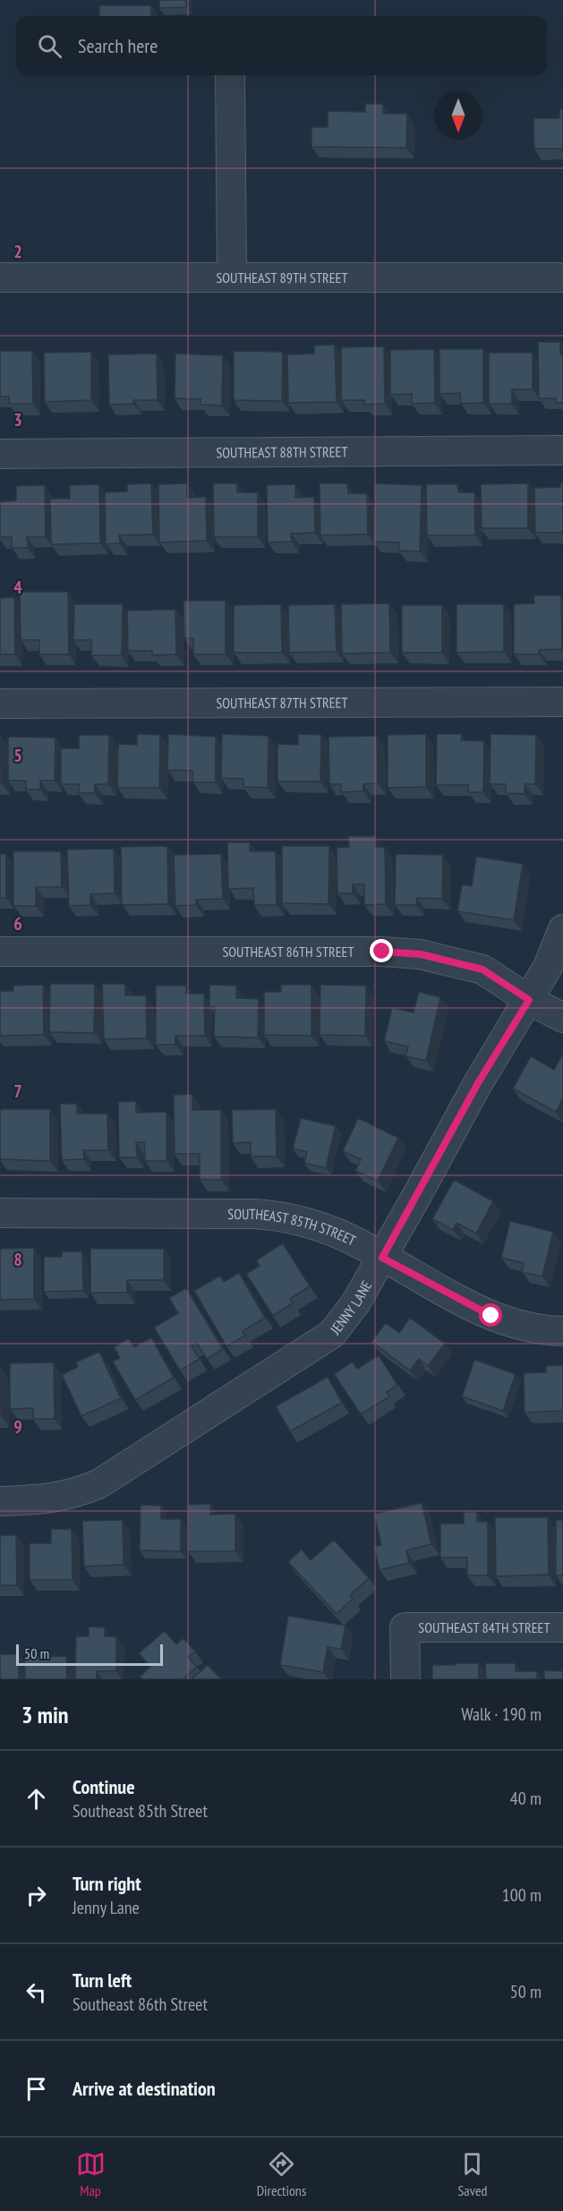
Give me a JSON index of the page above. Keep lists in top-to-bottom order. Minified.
{"streets":{"street":["SOUTHEAST 89TH STREET","SOUTHEAST 88TH STREET","SOUTHEAST 87TH STREET","SOUTHEAST 86TH STREET","SOUTHEAST 85TH STREET","JENNY LANE","SOUTHEAST 84TH STREET"]},"crossings":[["SOUTHEAST 86TH STREET","JENNY LANE"],["SOUTHEAST 85TH STREET","JENNY LANE"]],"scale_bar":"50 m","north":"bottom","page":{"search":"Search here","scale":"50 m","heading":["3 min","Walk · 190 m"],"list":[["Continue","Southeast 85th Street","40 m"],["Turn right","Jenny Lane","100 m"],["Turn left","Southeast 86th Street","50 m"],"Arrive at destination"],"nav":["Map","Directions","Saved"]},"grid":{"rows":["2","3","4","5","6","7","8","9"]}}
